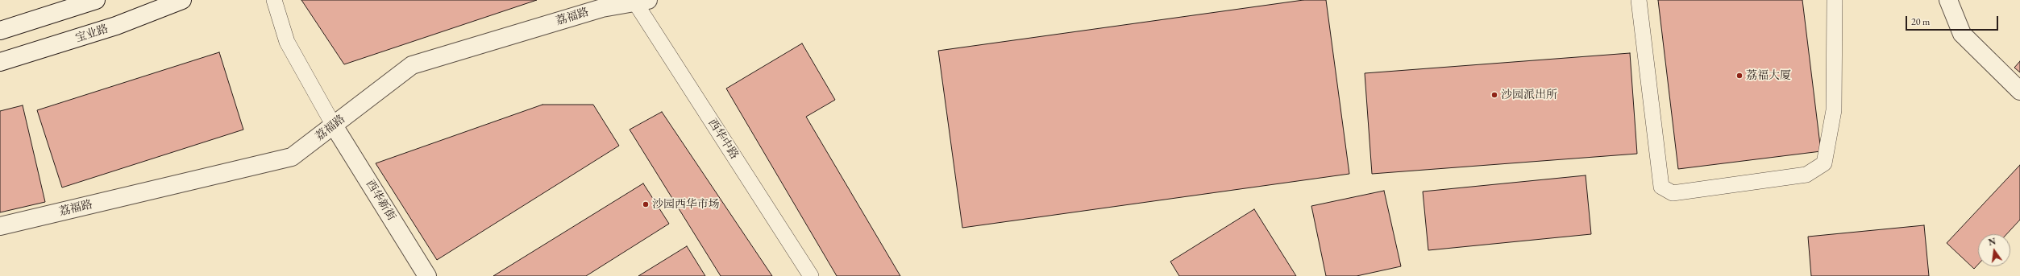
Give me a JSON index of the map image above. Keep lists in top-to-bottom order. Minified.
{"streets":{"street":["荔福路","宝业路","西华新街"],"lane":["西华中路"]},"crossings":[["荔福路","西华中路"],["荔福路","西华新街"]],"places":["荔福大厦","沙园派出所","沙园西华市场"],"scale_bar":"20 m","north":"top"}
